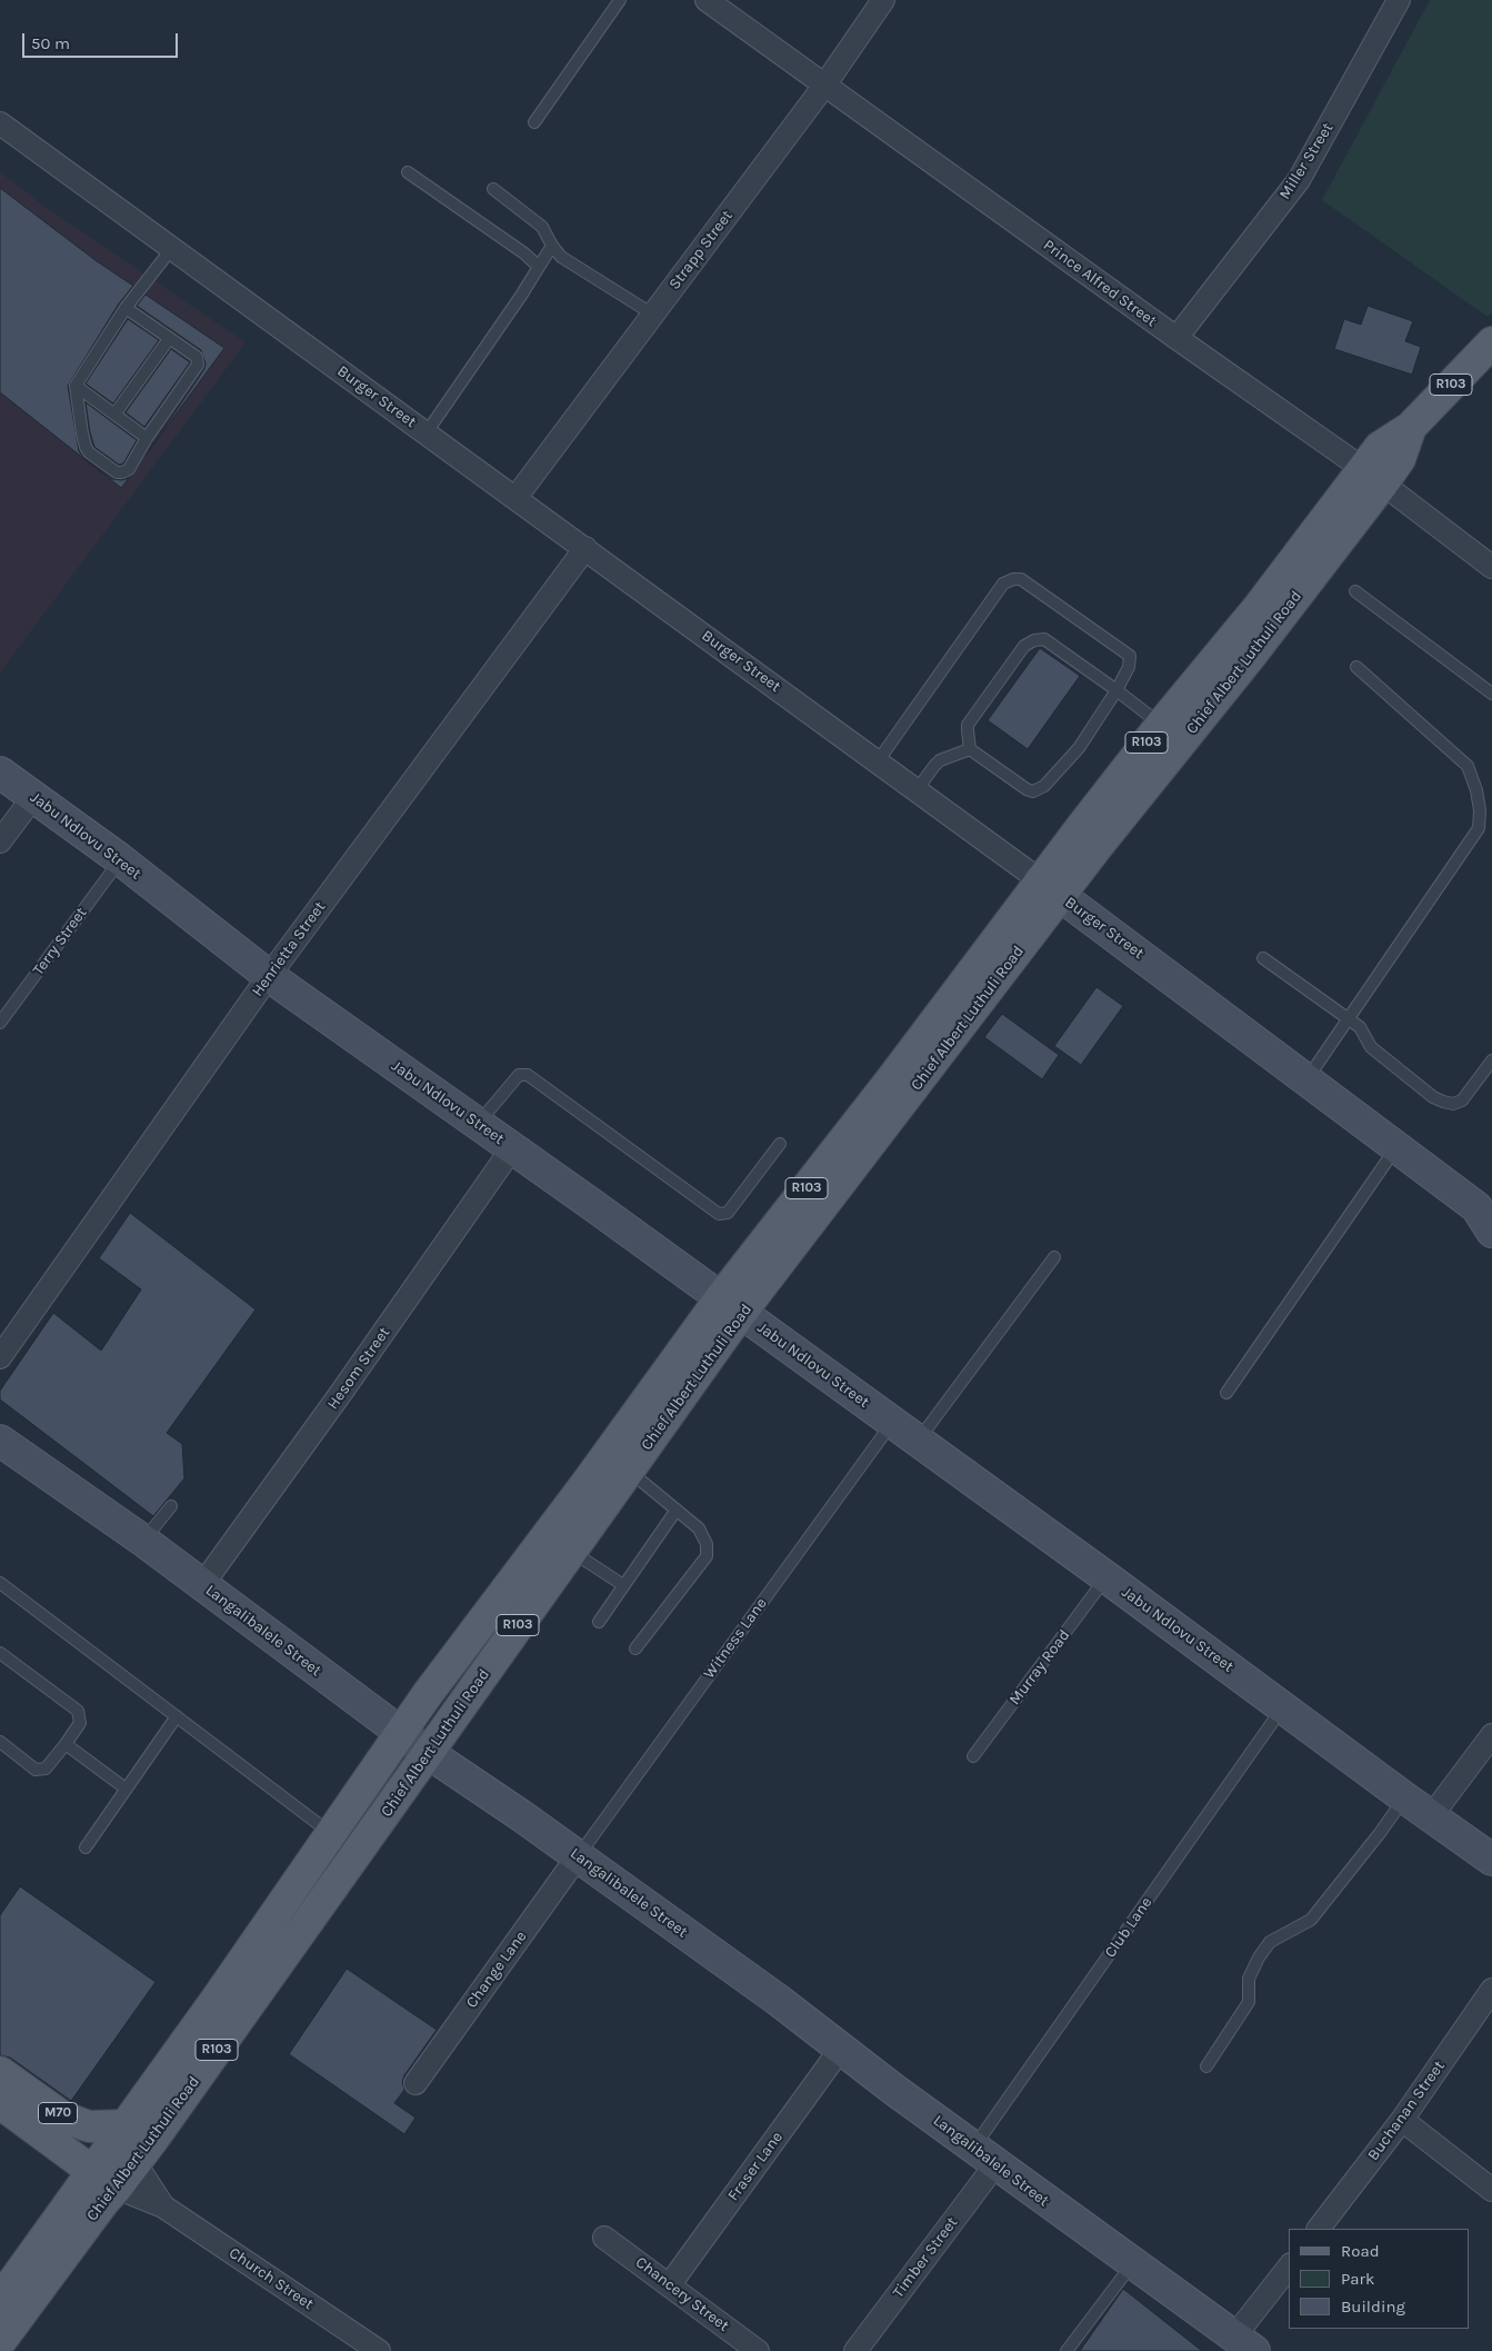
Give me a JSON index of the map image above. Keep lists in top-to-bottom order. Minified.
{"streets":{"main road":["R103","Chief Albert Luthuli Road","M70","Church Street"],"street":["Miller Street","Strapp Street","Prince Alfred Street","Burger Street","Jabu Ndlovu Street","Henrietta Street","Hesom Street","Langalibalele Street","Change Lane","Buchanan Street","Fraser Lane","Timber Street","Chancery Street"],"lane":["Terry Street","Witness Lane","Murray Road","Club Lane"]},"crossings":[["Miller Street","Prince Alfred Street"],["Strapp Street","Prince Alfred Street"],["Strapp Street","Burger Street"],["Prince Alfred Street","Chief Albert Luthuli Road"],["Burger Street","Chief Albert Luthuli Road"],["Burger Street","Henrietta Street"],["Chief Albert Luthuli Road","Jabu Ndlovu Street"],["Chief Albert Luthuli Road","Langalibalele Street"],["Chief Albert Luthuli Road","M70"],["Chief Albert Luthuli Road","Church Street"],["Jabu Ndlovu Street","Terry Street"],["Jabu Ndlovu Street","Henrietta Street"],["Jabu Ndlovu Street","Hesom Street"],["Jabu Ndlovu Street","Witness Lane"],["Jabu Ndlovu Street","Murray Road"],["Jabu Ndlovu Street","Club Lane"],["Hesom Street","Langalibalele Street"],["Langalibalele Street","Witness Lane"],["Langalibalele Street","Club Lane"],["Langalibalele Street","Change Lane"],["Langalibalele Street","Fraser Lane"],["Langalibalele Street","Timber Street"],["Witness Lane","Change Lane"],["Club Lane","Timber Street"],["Fraser Lane","Chancery Street"]],"legend":["Road","Park","Building"],"scale_bar":"50 m"}
